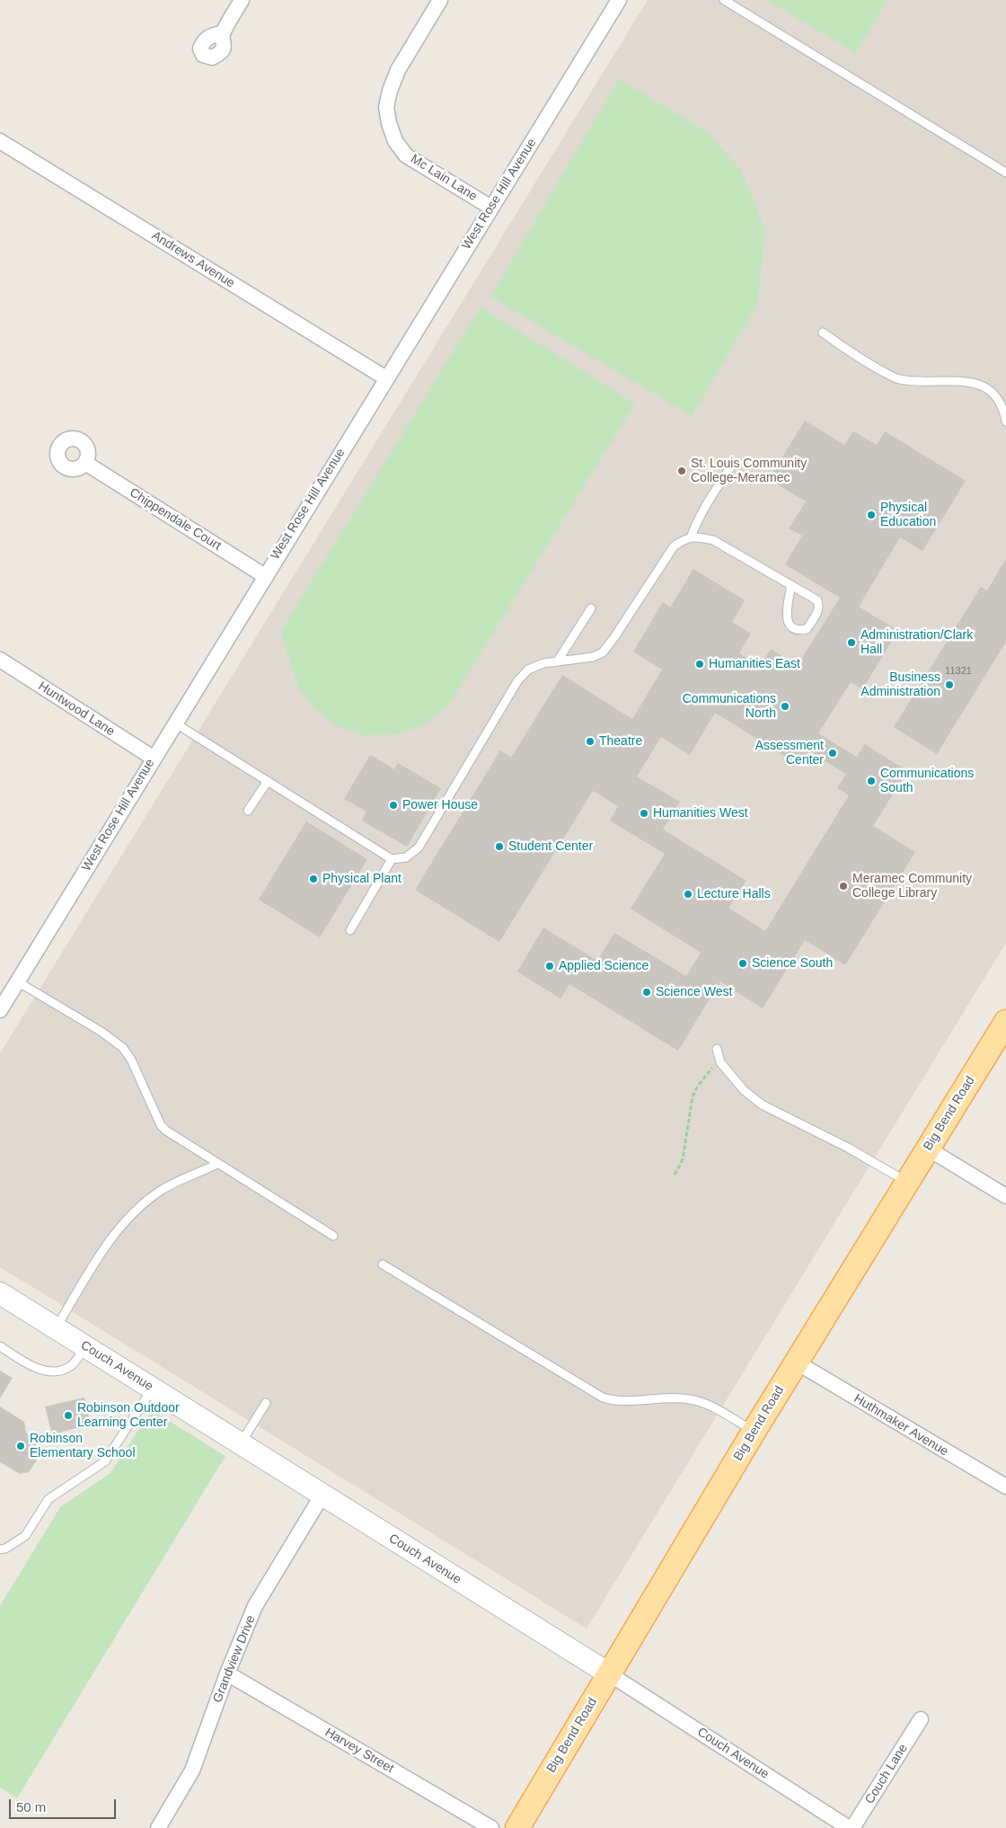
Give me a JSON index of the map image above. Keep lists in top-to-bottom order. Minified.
{"streets":{"main road":["Big Bend Road"],"street":["Mc Lain Lane","West Rose Hill Avenue","Andrews Avenue","Chippendale Court","Huntwood Lane","Couch Avenue","Huthmaker Avenue","Grandview Drive","Harvey Street","Couch Lane"]},"crossings":[["Mc Lain Lane","West Rose Hill Avenue"],["West Rose Hill Avenue","Andrews Avenue"],["West Rose Hill Avenue","Chippendale Court"],["West Rose Hill Avenue","Huntwood Lane"],["Big Bend Road","Couch Avenue"],["Big Bend Road","Huthmaker Avenue"],["Couch Avenue","Grandview Drive"],["Grandview Drive","Harvey Street"]],"places":["St. Louis Community College-Meramec","Physical Education","Administration/Clark Hall","Humanities East","Business Administration","Communications North","Theatre","Assessment Center","Communications South","Power House","Humanities West","Student Center","Physical Plant","Meramec Community College Library","Lecture Halls","Science South","Applied Science","Science West","Robinson Outdoor Learning Center","Robinson Elementary School"],"house_numbers":["11321"],"scale_bar":"50 m"}
